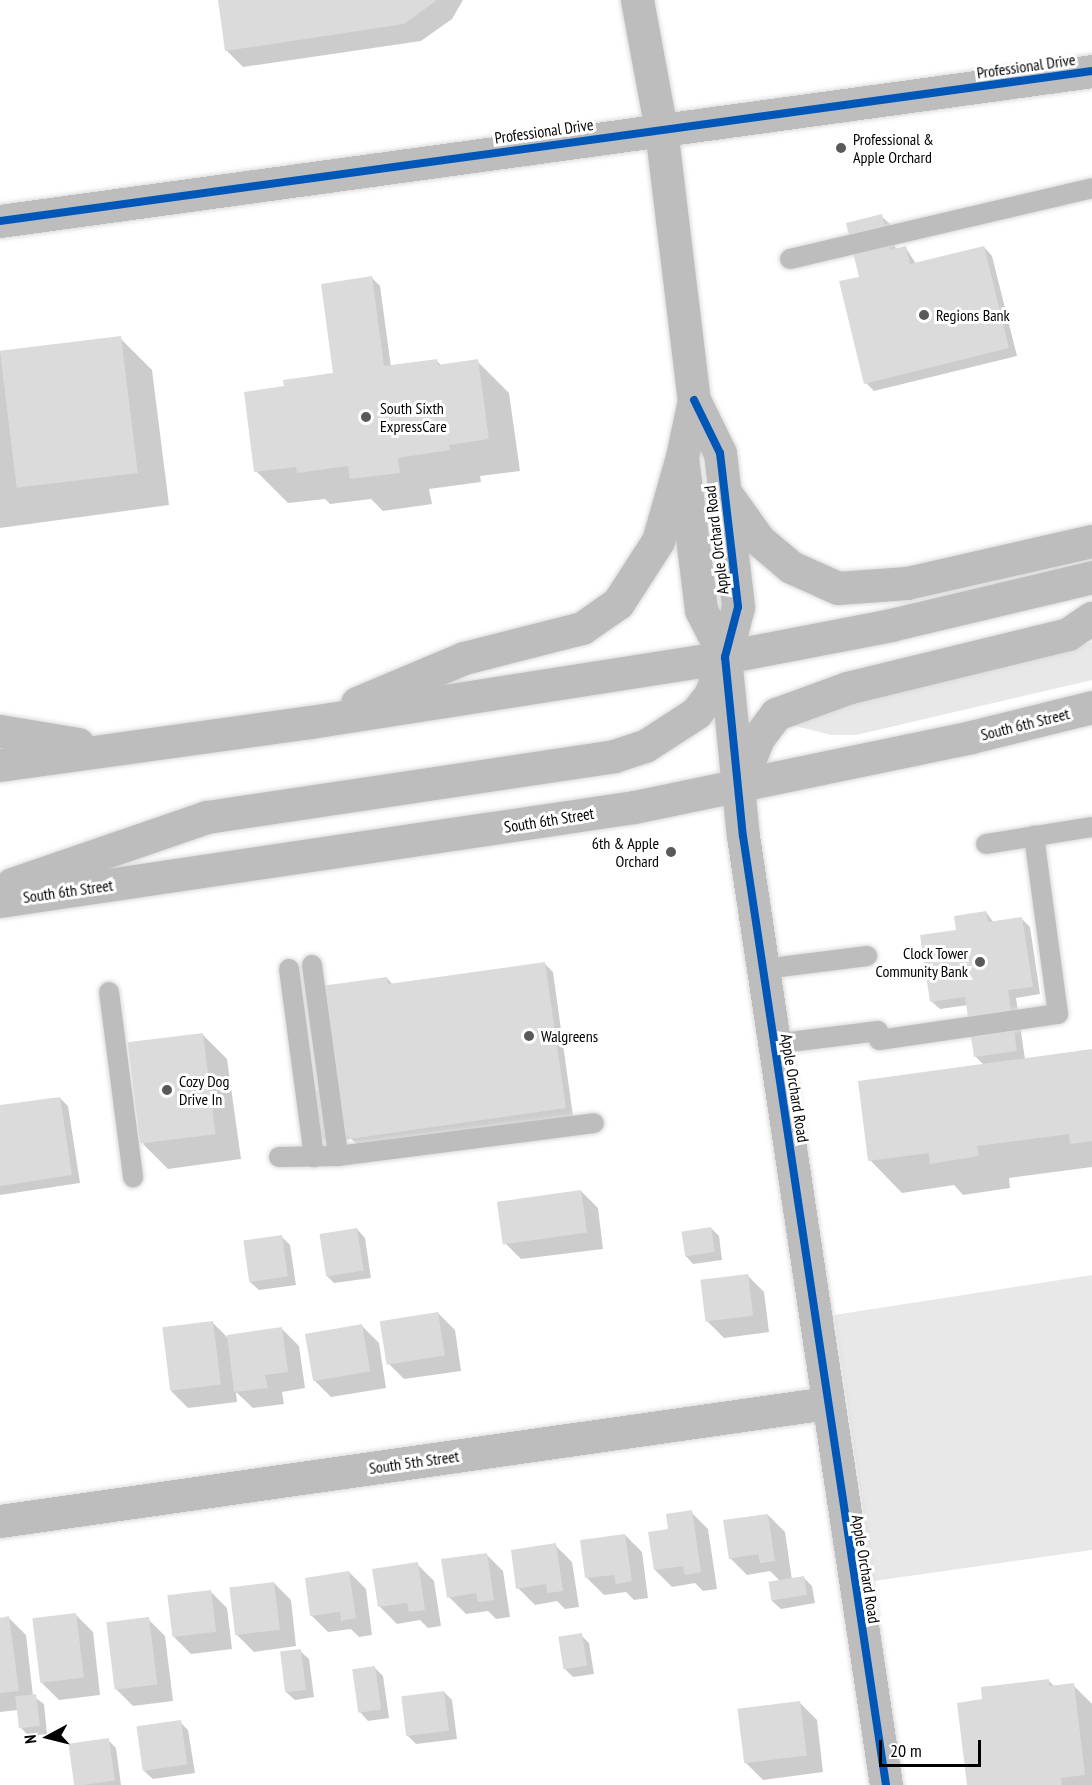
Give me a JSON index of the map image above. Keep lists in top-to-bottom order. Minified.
{"streets":{"main road":["Professional Drive","Apple Orchard Road","South 6th Street","South 5th Street"]},"crossings":[["Professional Drive","Apple Orchard Road"],["Apple Orchard Road","South 6th Street"],["Apple Orchard Road","South 5th Street"]],"places":["Professional & Apple Orchard","Regions Bank","South Sixth ExpressCare","6th & Apple Orchard","Clock Tower Community Bank","Walgreens","Cozy Dog Drive In"],"scale_bar":"20 m","north":"left"}
